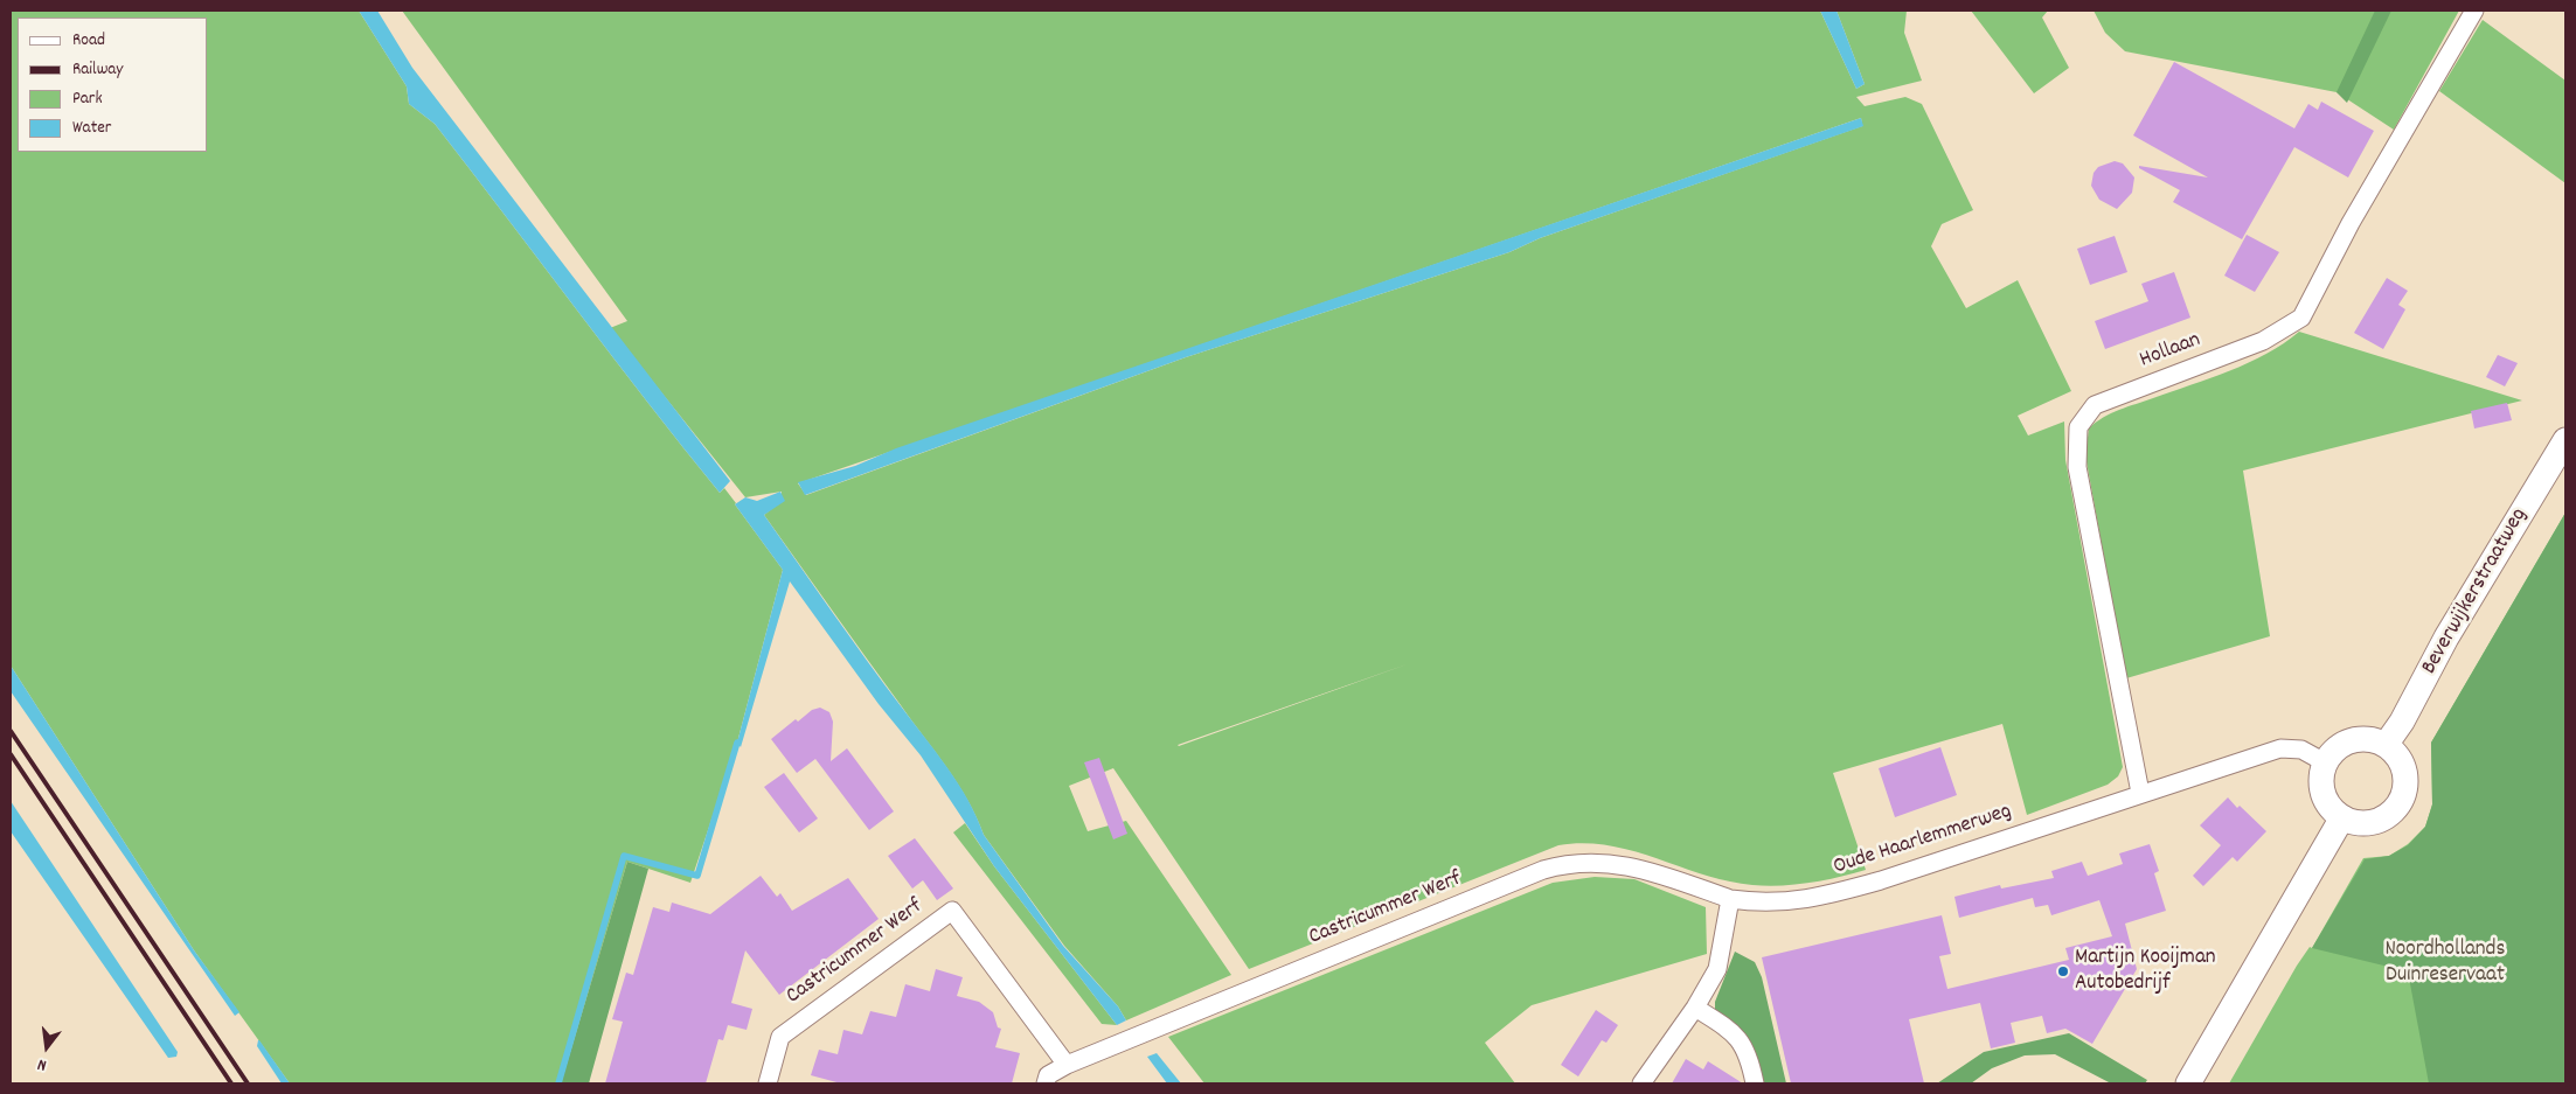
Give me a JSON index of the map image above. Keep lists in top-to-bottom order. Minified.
{"streets":{"main road":["Beverwijkerstraatweg"],"street":["Hollaan","Oude Haarlemmerweg","Castricummer Werf"]},"crossings":[["Hollaan","Oude Haarlemmerweg"],["Beverwijkerstraatweg","Oude Haarlemmerweg"],["Oude Haarlemmerweg","Castricummer Werf"]],"parks":["Noordhollands Duinreservaat"],"places":["Martijn Kooijman Autobedrijf"],"legend":["Road","Railway","Park","Water"],"north":"bottom"}
